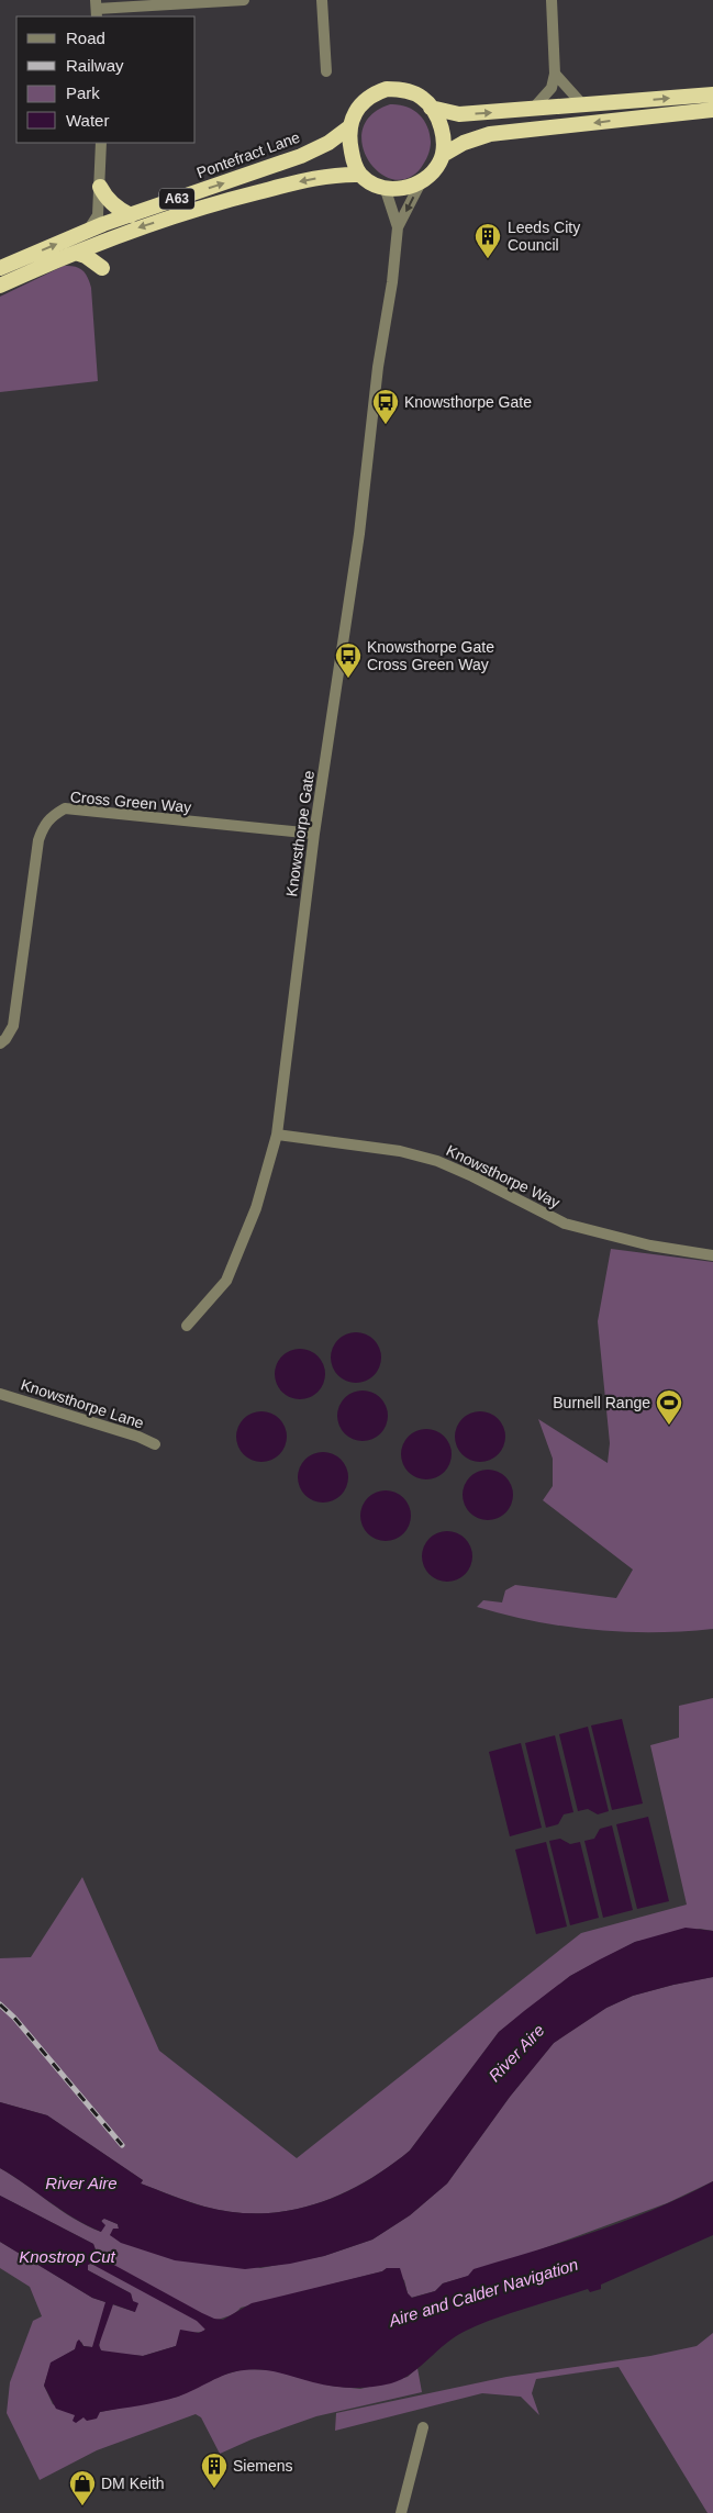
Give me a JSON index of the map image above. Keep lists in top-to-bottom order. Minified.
{"streets":{"highway":["Pontefract Lane","A63"],"street":["Cross Green Way","Knowsthorpe Gate","Knowsthorpe Way","Knowsthorpe Lane"]},"crossings":[["Pontefract Lane","A63"],["Pontefract Lane","Knowsthorpe Gate"],["A63","Knowsthorpe Gate"],["Cross Green Way","Knowsthorpe Gate"],["Knowsthorpe Gate","Knowsthorpe Way"]],"water":["River Aire","Knostrop Cut","Aire and Calder Navigation"],"places":{"building":["Leeds City Council","Siemens"],"bus stop":["Knowsthorpe Gate","Knowsthorpe Gate Cross Green Way"],"sports":["Burnell Range"],"shop":["DM Keith"]},"legend":["Road","Railway","Park","Water"]}
